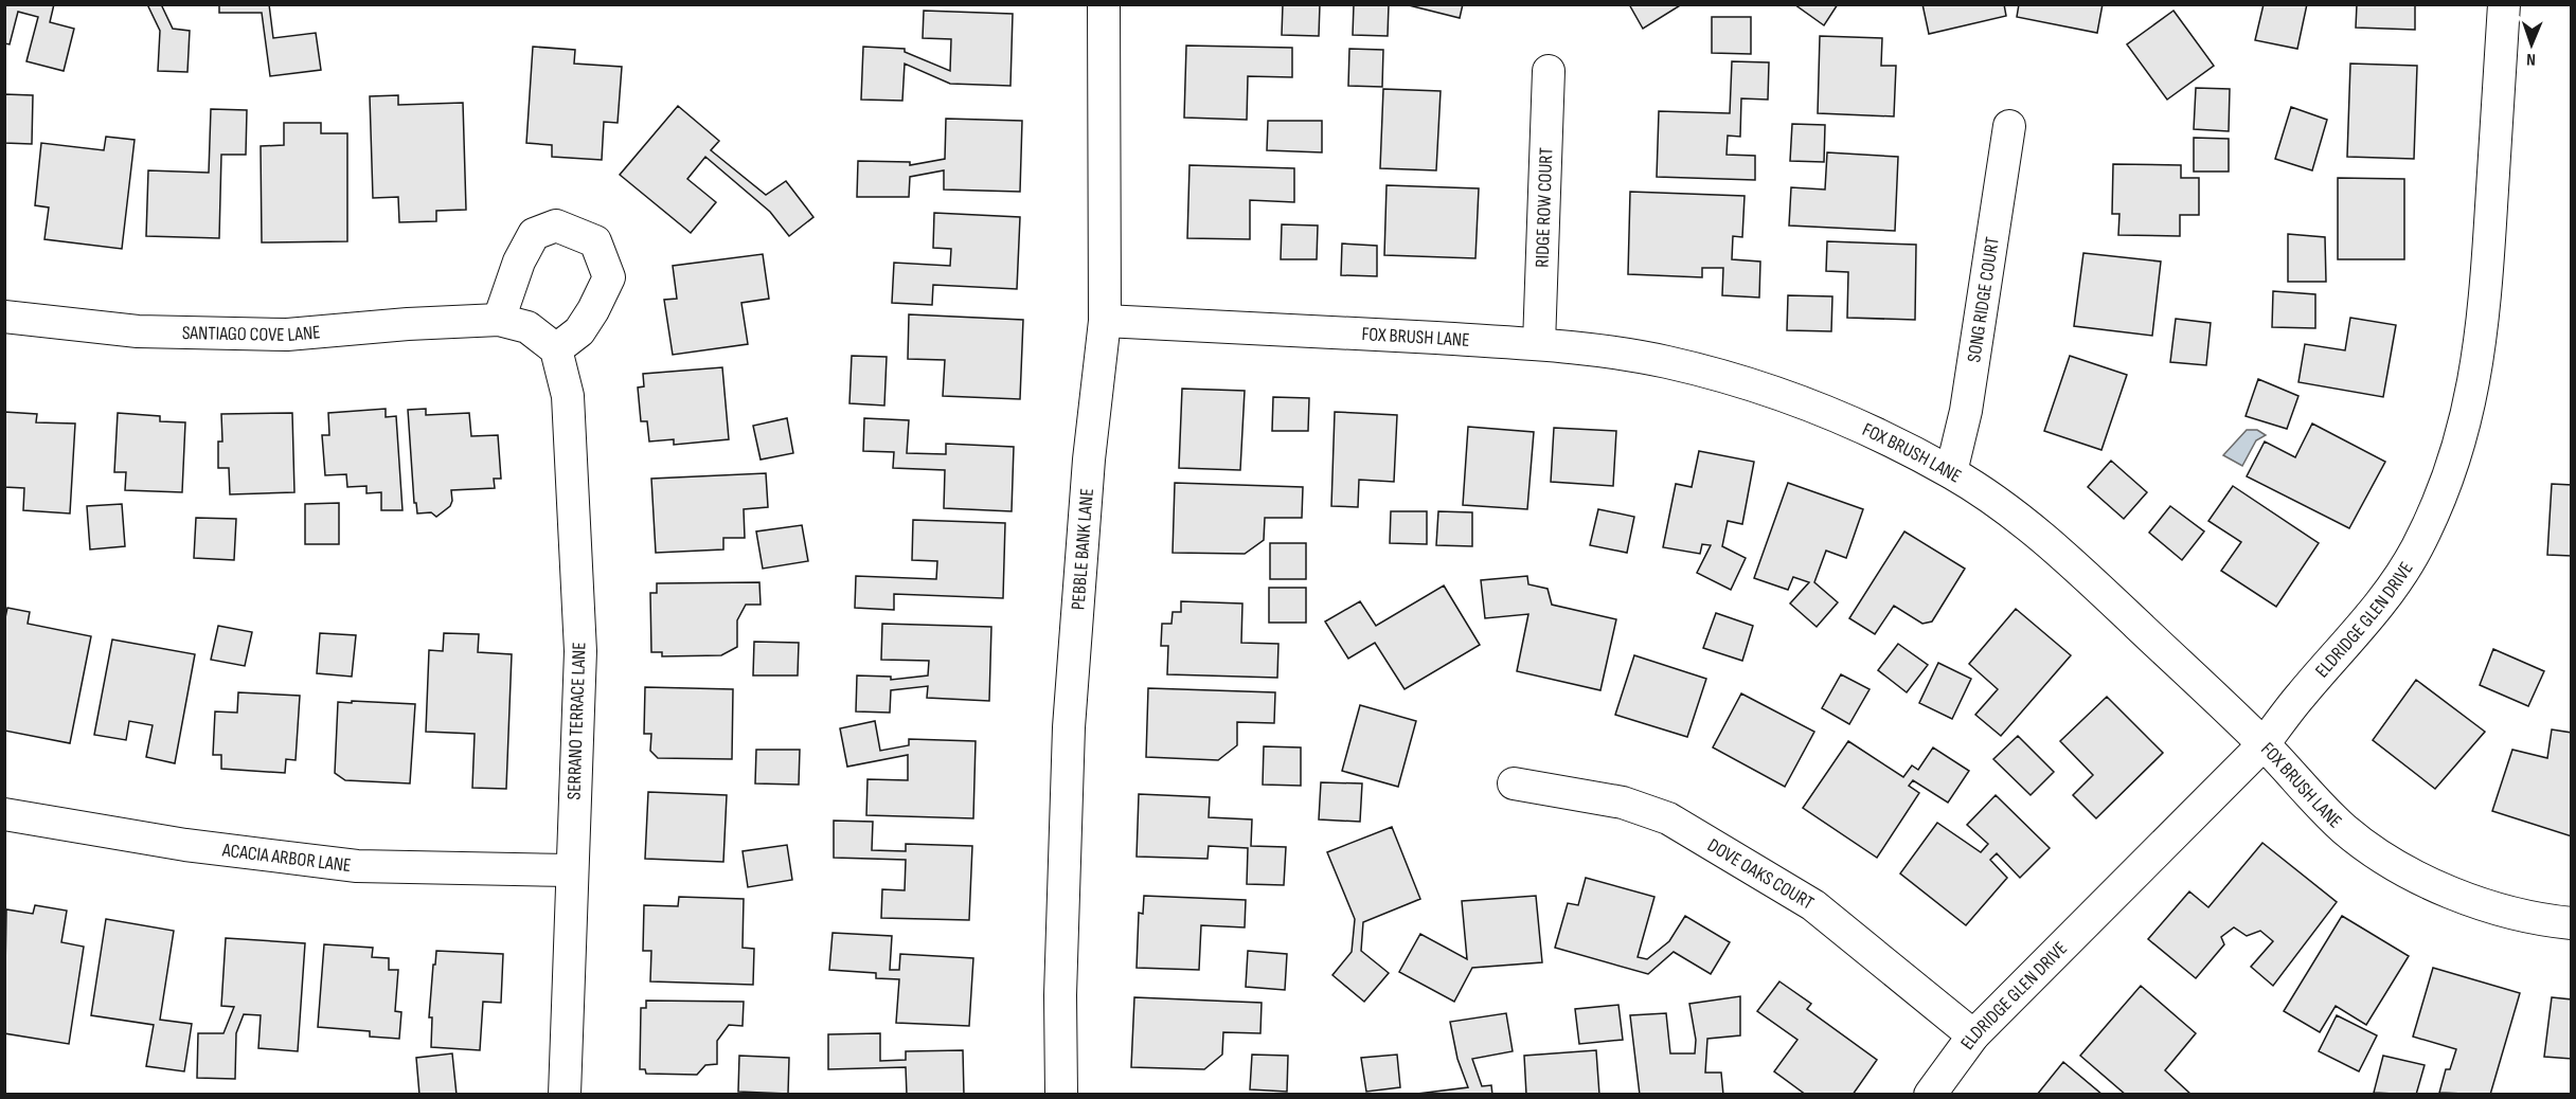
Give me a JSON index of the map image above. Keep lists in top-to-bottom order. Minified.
{"streets":{"street":["RIDGE ROW COURT","SONG RIDGE COURT","SANTIAGO COVE LANE","FOX BRUSH LANE","PEBBLE BANK LANE","ELDRIDGE GLEN DRIVE","SERRANO TERRACE LANE","ACACIA ARBOR LANE","DOVE OAKS COURT"]},"crossings":[["RIDGE ROW COURT","FOX BRUSH LANE"],["SONG RIDGE COURT","FOX BRUSH LANE"],["SANTIAGO COVE LANE","SERRANO TERRACE LANE"],["FOX BRUSH LANE","PEBBLE BANK LANE"],["FOX BRUSH LANE","ELDRIDGE GLEN DRIVE"],["ELDRIDGE GLEN DRIVE","DOVE OAKS COURT"],["SERRANO TERRACE LANE","ACACIA ARBOR LANE"]],"north":"bottom"}
